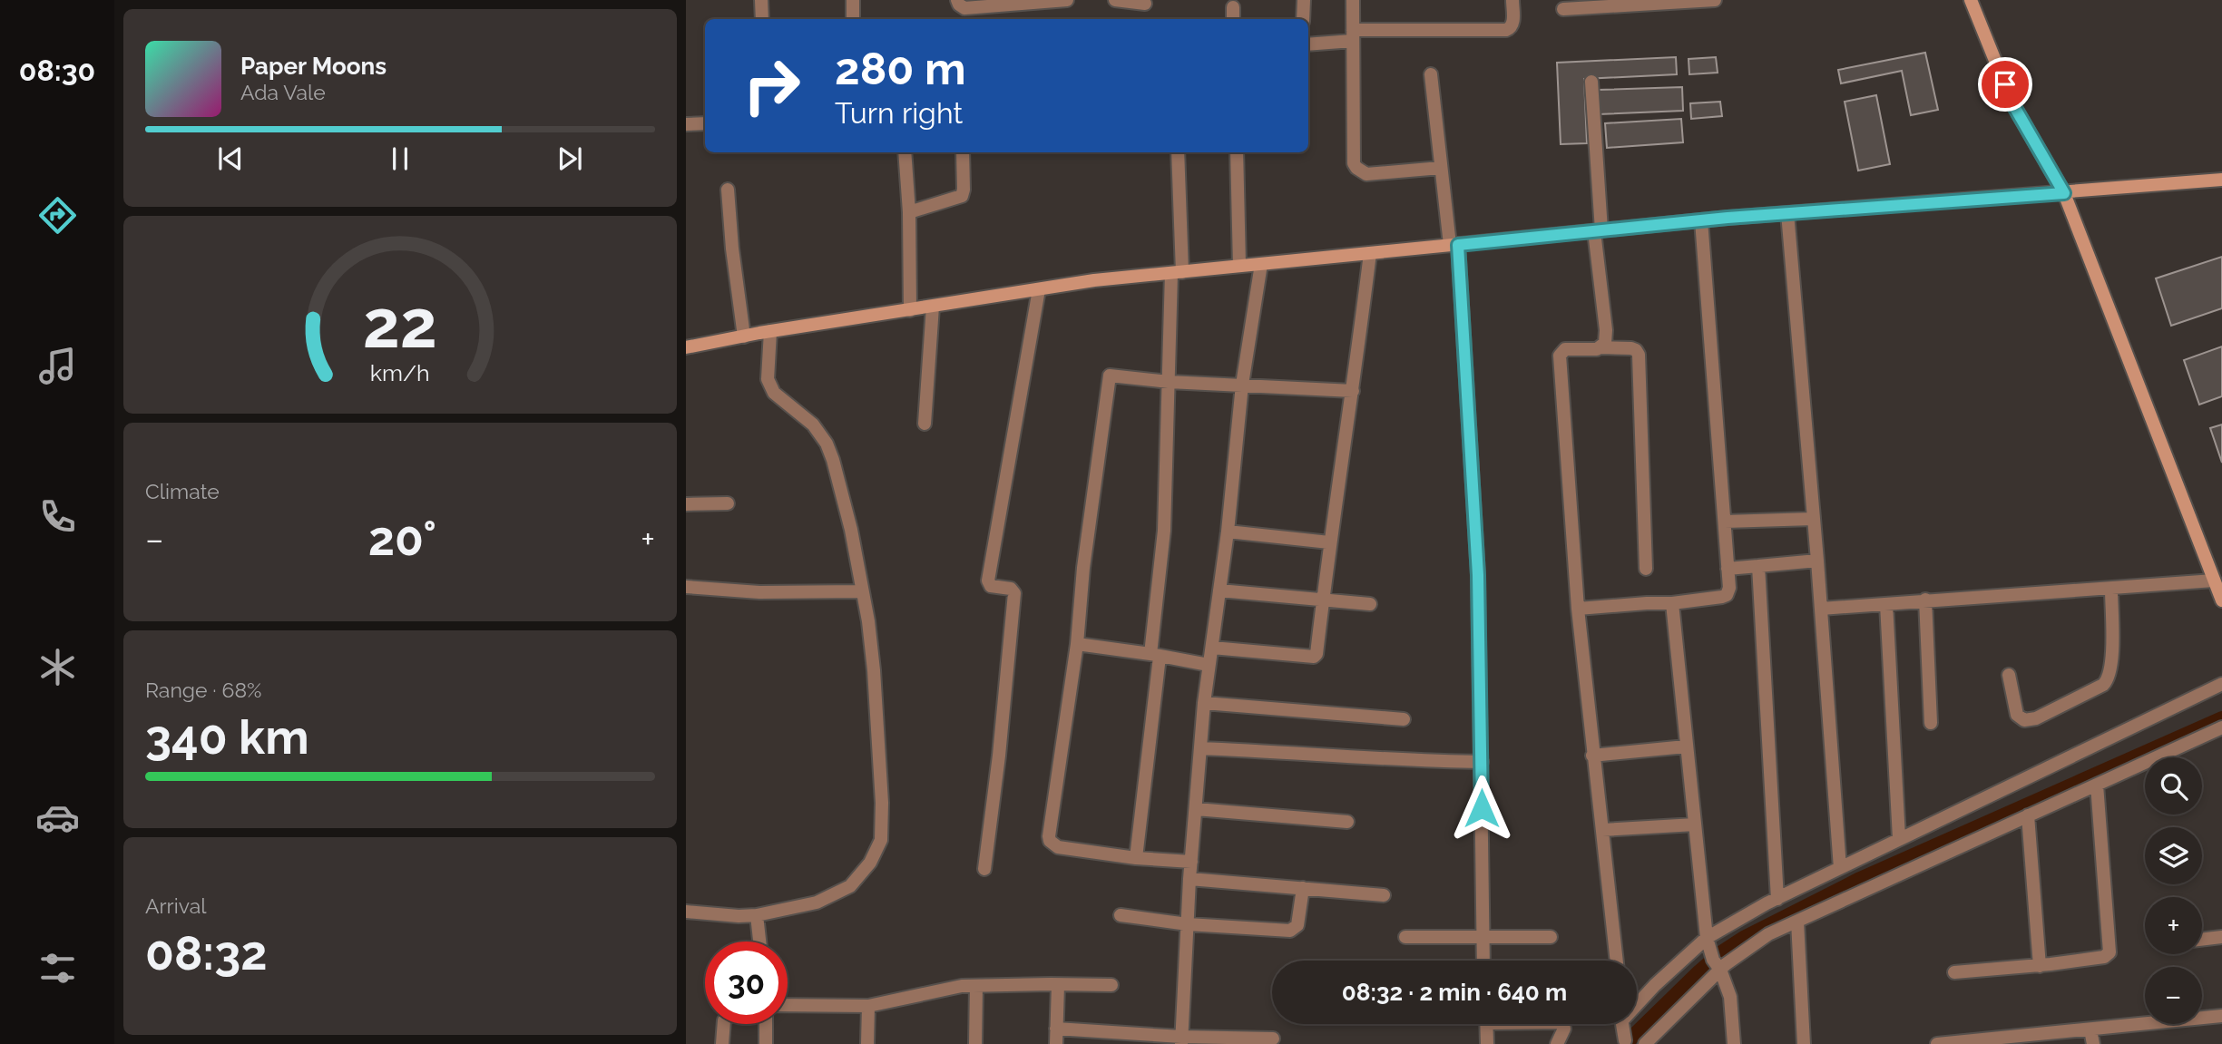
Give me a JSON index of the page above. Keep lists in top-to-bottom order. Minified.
{"page":{"tabs":"08:30","turn":["280 m","Turn right"],"song":["Paper Moons","Ada Vale"],"tile":["Climate",["Range · 68%","340 km"],["Arrival","08:32"]],"heat":["−","20°","+"],"map_buttons":["+","−"],"limit":"30","trip":"08:32 · 2 min · 640 m","gauge":["22","km/h"]}}
